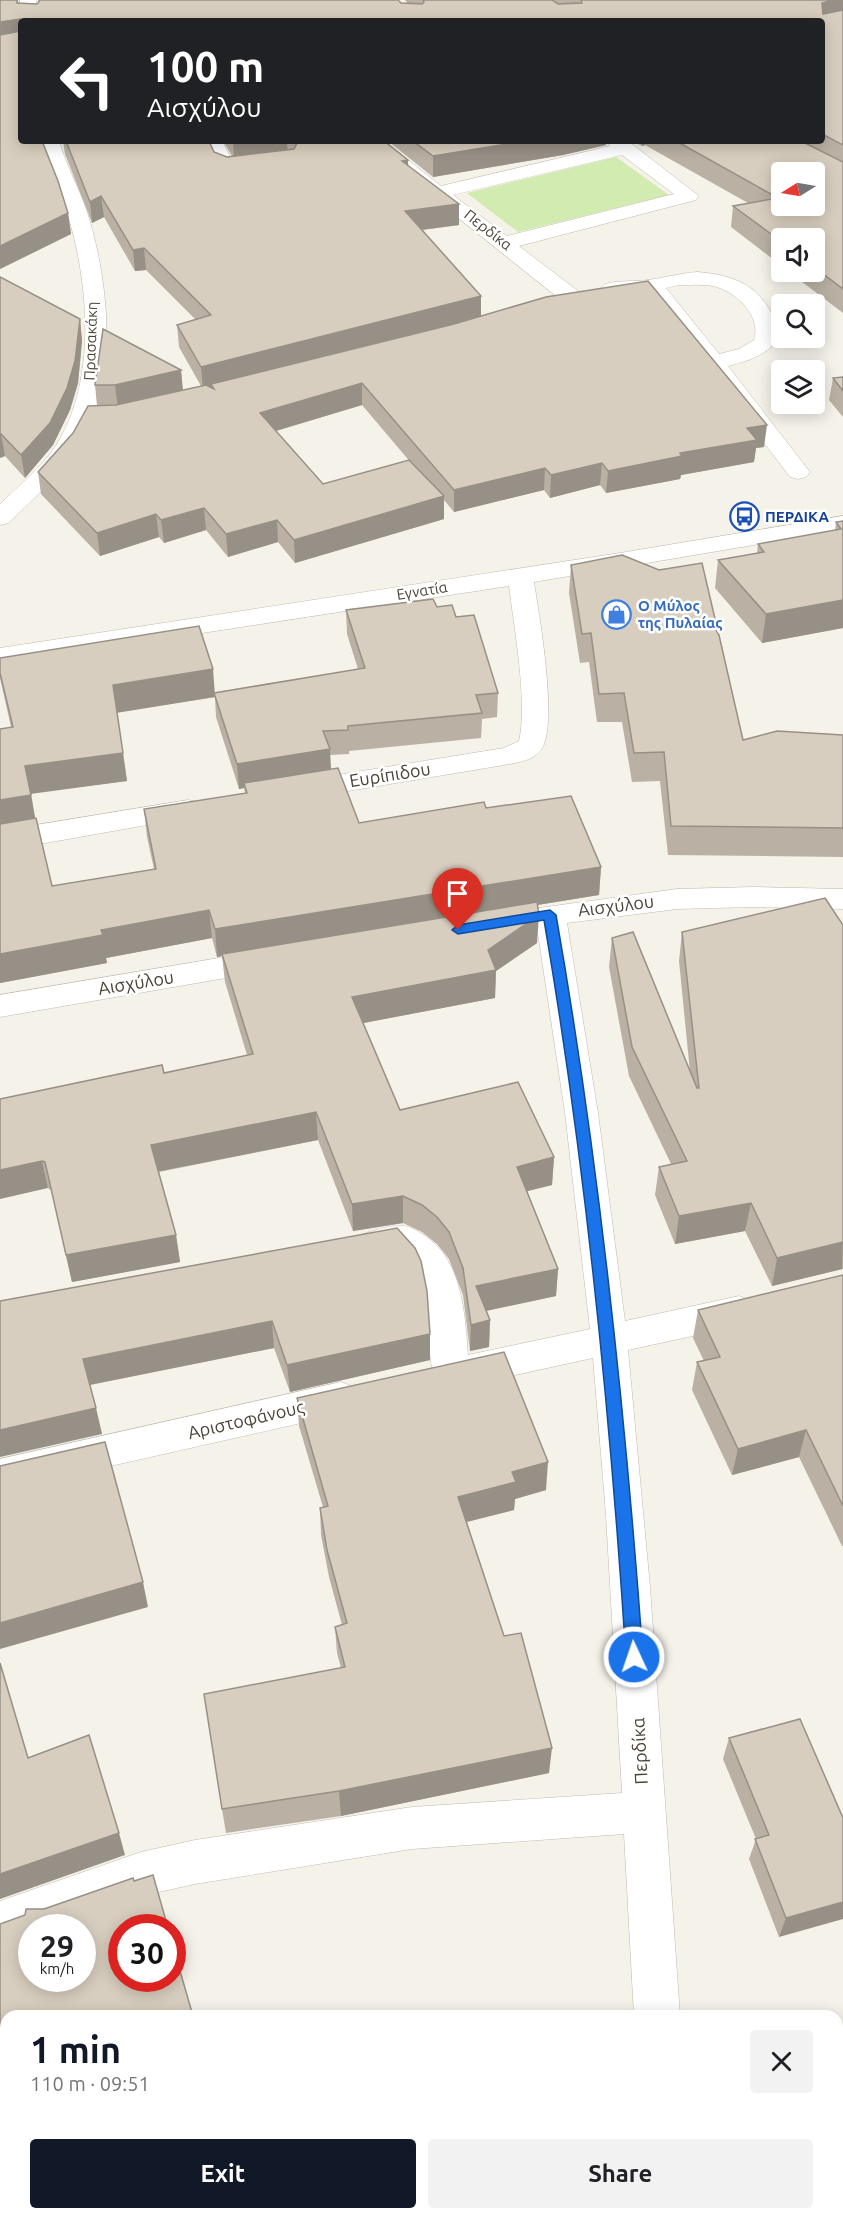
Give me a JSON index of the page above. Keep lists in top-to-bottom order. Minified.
{"streets":{"street":["Περδίκα","Πρασακάκη","Εγνατία","Ευρίπιδου","Αισχύλου","Αριστοφάνους"]},"crossings":[["Περδίκα","Αισχύλου"],["Εγνατία","Ευρίπιδου"]],"places":{"bus stop":["ΠΕΡΔΙΚΑ"],"shop":["Ο Μύλος της Πυλαίας"]},"north":"left","page":{"turn":["100 m","Αισχύλου"],"speed":"29 km/h","limit":"30","heading":["1 min","110 m · 09:51"],"buttons":["Exit","Share"]}}
